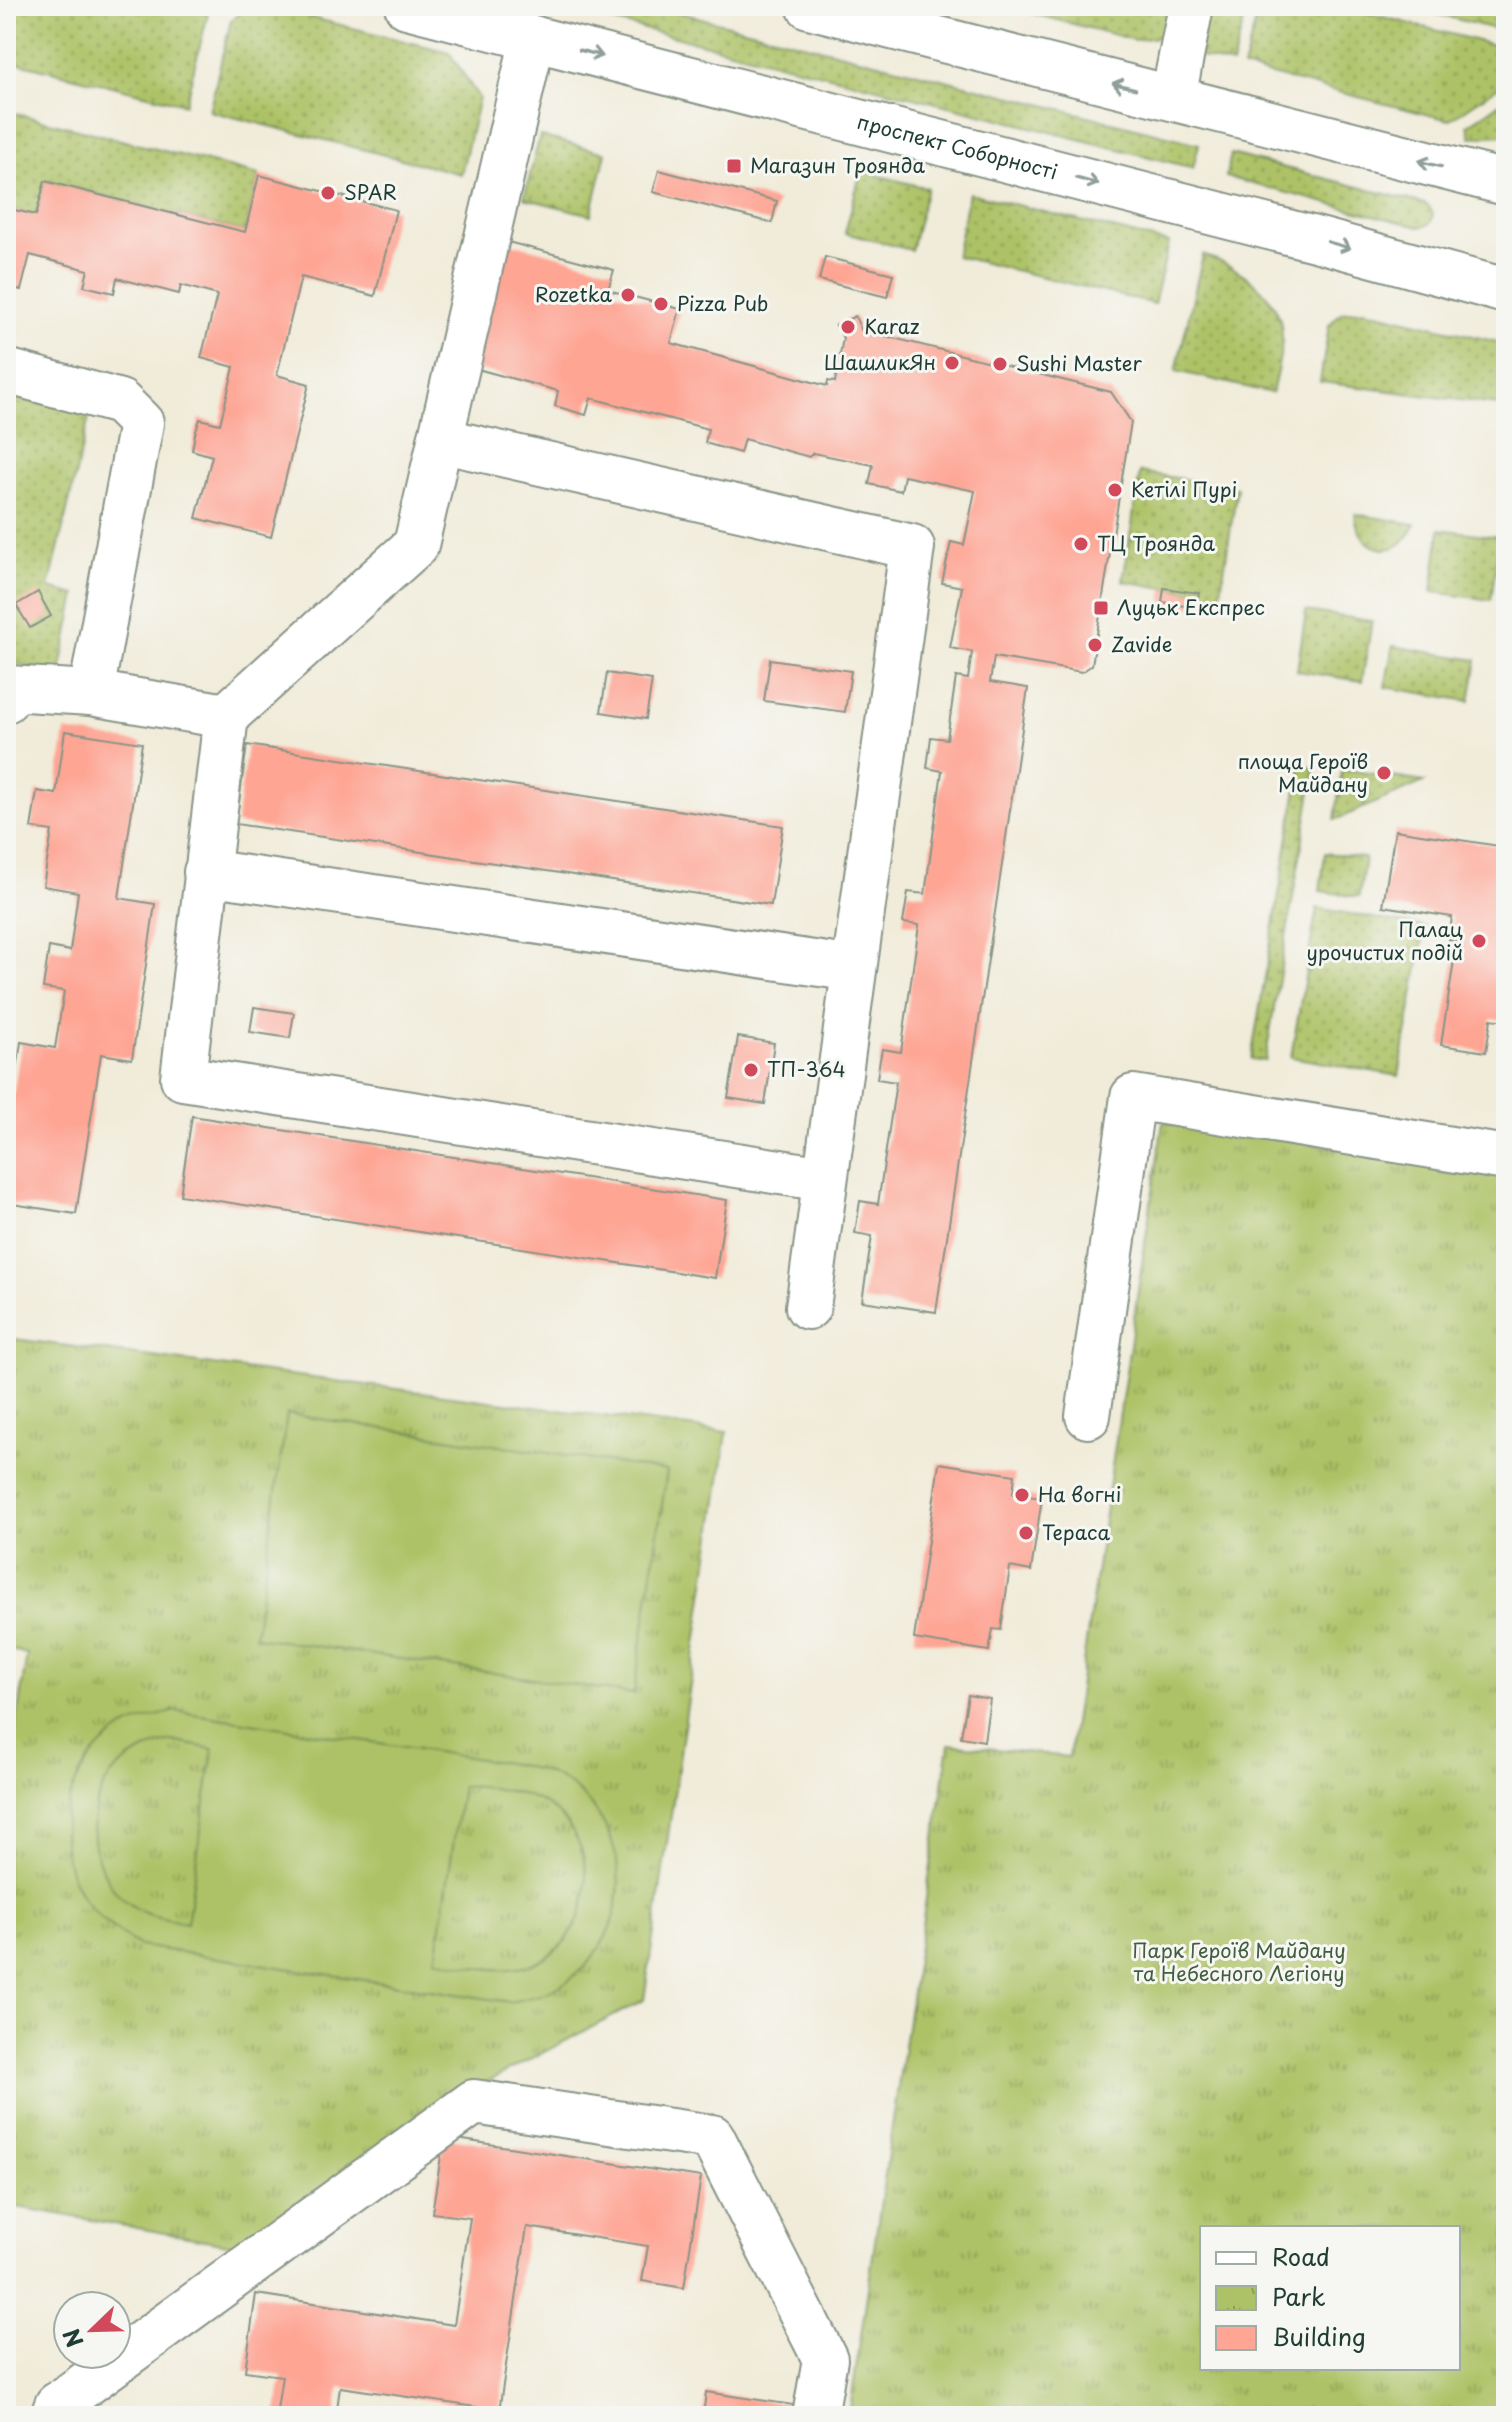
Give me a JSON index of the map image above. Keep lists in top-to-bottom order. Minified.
{"streets":{"main road":["проспект Соборності"]},"parks":["Парк Героїв Майдану та Небесного Легіону"],"places":{"transit":["Магазин Троянда","Луцьк Експрес"],"other":["SPAR","Rozetka","Pizza Pub","Karaz","ШашликЯн","Sushi Master","Кетілі Пурі","ТЦ Троянда","Zavide","площа Героїв Майдану","Палац урочистих подій","ТП-364","На вогні","Тераса"]},"legend":["Road","Park","Building"],"north":"bottom left"}
